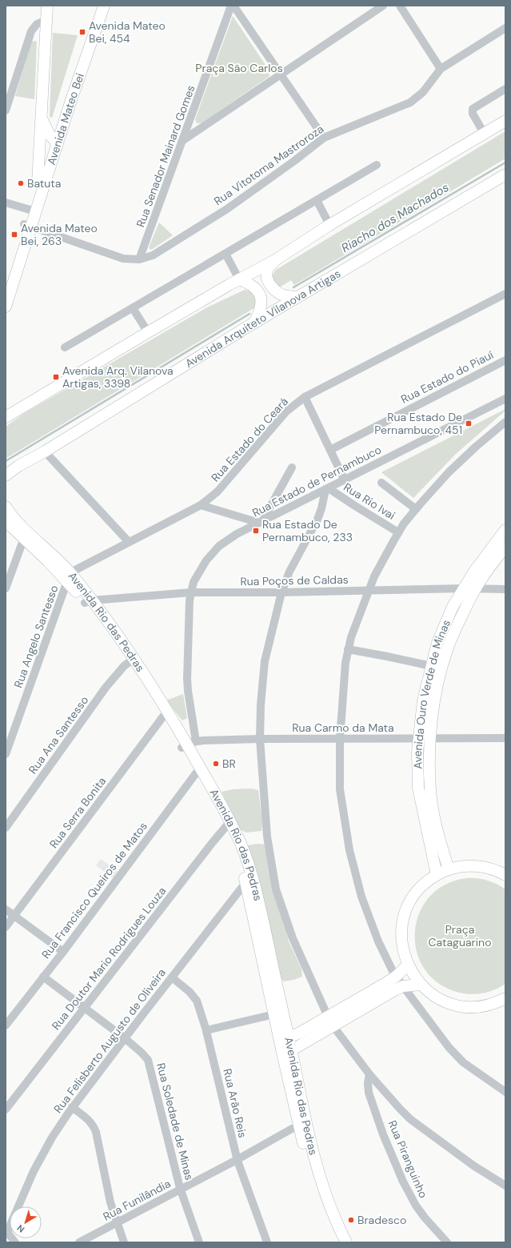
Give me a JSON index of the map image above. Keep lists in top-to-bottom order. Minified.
{"streets":{"main road":["Avenida Mateo Bei","Avenida Arquiteto Vilanova Artigas","Avenida Rio das Pedras","Avenida Ouro Verde de Minas"],"street":["Rua Senador Mainard Gomes","Rua Vitotoma Mastroroza","Rua Estado do Piauí","Rua Estado do Ceará","Rua Estado de Pernambuco","Rua Rio Ivai","Rua Poços de Caldas","Rua Angelo Santesso","Rua Carmo da Mata","Rua Ana Santesso","Rua Serra Bonita","Rua Francisco Queiros de Matos","Rua Doutor Mario Rodrigues Louza","Rua Felisberto Augusto de Oliveira","Rua Arão Reis","Rua Soledade de Minas","Rua Piranguinho","Rua Funilândia"]},"crossings":[["Rua Senador Mainard Gomes","Rua Vitotoma Mastroroza"],["Rua Estado do Ceará","Avenida Rio das Pedras"],["Rua Estado do Ceará","Rua Angelo Santesso"],["Rua Estado de Pernambuco","Rua Rio Ivai"],["Rua Estado de Pernambuco","Rua Poços de Caldas"],["Rua Estado de Pernambuco","Avenida Rio das Pedras"],["Rua Estado de Pernambuco","Rua Carmo da Mata"],["Rua Poços de Caldas","Avenida Rio das Pedras"],["Rua Poços de Caldas","Avenida Ouro Verde de Minas"],["Avenida Rio das Pedras","Rua Angelo Santesso"],["Avenida Rio das Pedras","Rua Carmo da Mata"],["Avenida Rio das Pedras","Rua Ana Santesso"],["Avenida Rio das Pedras","Rua Serra Bonita"],["Avenida Rio das Pedras","Rua Francisco Queiros de Matos"],["Avenida Rio das Pedras","Rua Doutor Mario Rodrigues Louza"],["Avenida Rio das Pedras","Rua Felisberto Augusto de Oliveira"],["Avenida Rio das Pedras","Rua Funilândia"],["Avenida Ouro Verde de Minas","Rua Carmo da Mata"],["Rua Francisco Queiros de Matos","Rua Soledade de Minas"],["Rua Doutor Mario Rodrigues Louza","Rua Soledade de Minas"],["Rua Felisberto Augusto de Oliveira","Rua Arão Reis"],["Rua Felisberto Augusto de Oliveira","Rua Soledade de Minas"],["Rua Arão Reis","Rua Funilândia"],["Rua Soledade de Minas","Rua Funilândia"]],"water":["Riacho dos Machados"],"parks":["Praça São Carlos","Praça Cataguarino"],"places":{"transit":["Avenida Mateo Bei, 454","Avenida Mateo Bei, 263","Avenida Arq. Vilanova Artigas, 3398","Rua Estado De Pernambuco, 451","Rua Estado De Pernambuco, 233"],"other":["Batuta","BR","Bradesco"]},"north":"bottom left"}
